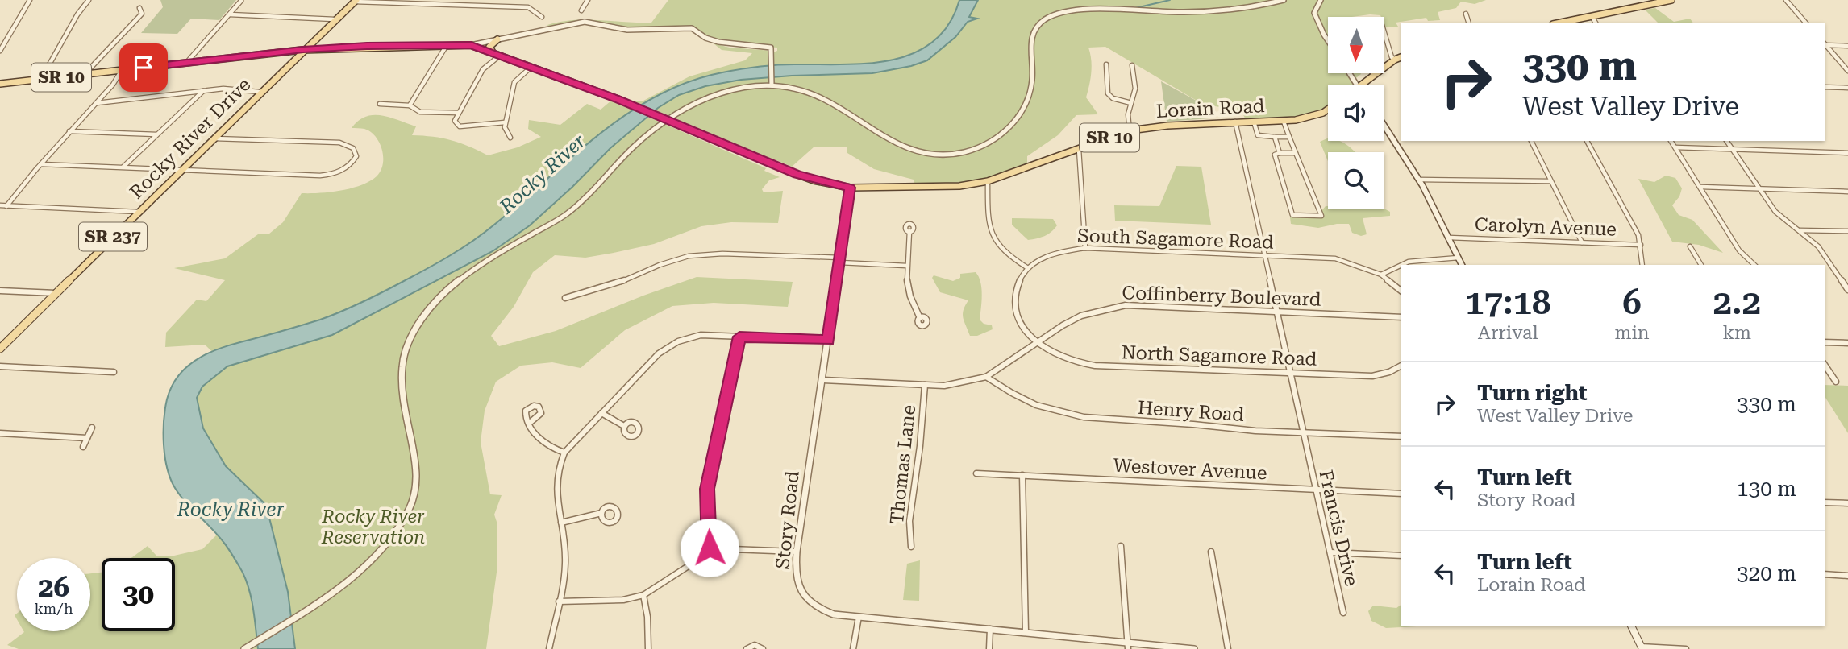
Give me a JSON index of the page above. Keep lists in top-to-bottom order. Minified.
{"streets":{"main road":["SR 10","Lorain Road","Rocky River Drive","SR 237"],"street":["Carolyn Avenue","South Sagamore Road","Coffinberry Boulevard","North Sagamore Road","Henry Road","Thomas Lane","Westover Avenue","Story Road","Francis Drive"]},"crossings":[["SR 10","Lorain Road"],["SR 10","Rocky River Drive"],["Lorain Road","Story Road"],["Coffinberry Boulevard","North Sagamore Road"],["Coffinberry Boulevard","Henry Road"],["Coffinberry Boulevard","Thomas Lane"],["Coffinberry Boulevard","Story Road"],["Westover Avenue","Francis Drive"]],"water":["Rocky River"],"parks":["Rocky River Reservation"],"north":"bottom","page":{"turn":["330 m","West Valley Drive"],"eta":["17:18","Arrival","6","min","2.2","km"],"list":[{"name":"Turn right","note":"West Valley Drive","value":"330 m"},{"name":"Turn left","note":"Story Road","value":"130 m"},{"name":"Turn left","note":"Lorain Road","value":"320 m"}],"speed":"26 km/h","limit":"30"}}
